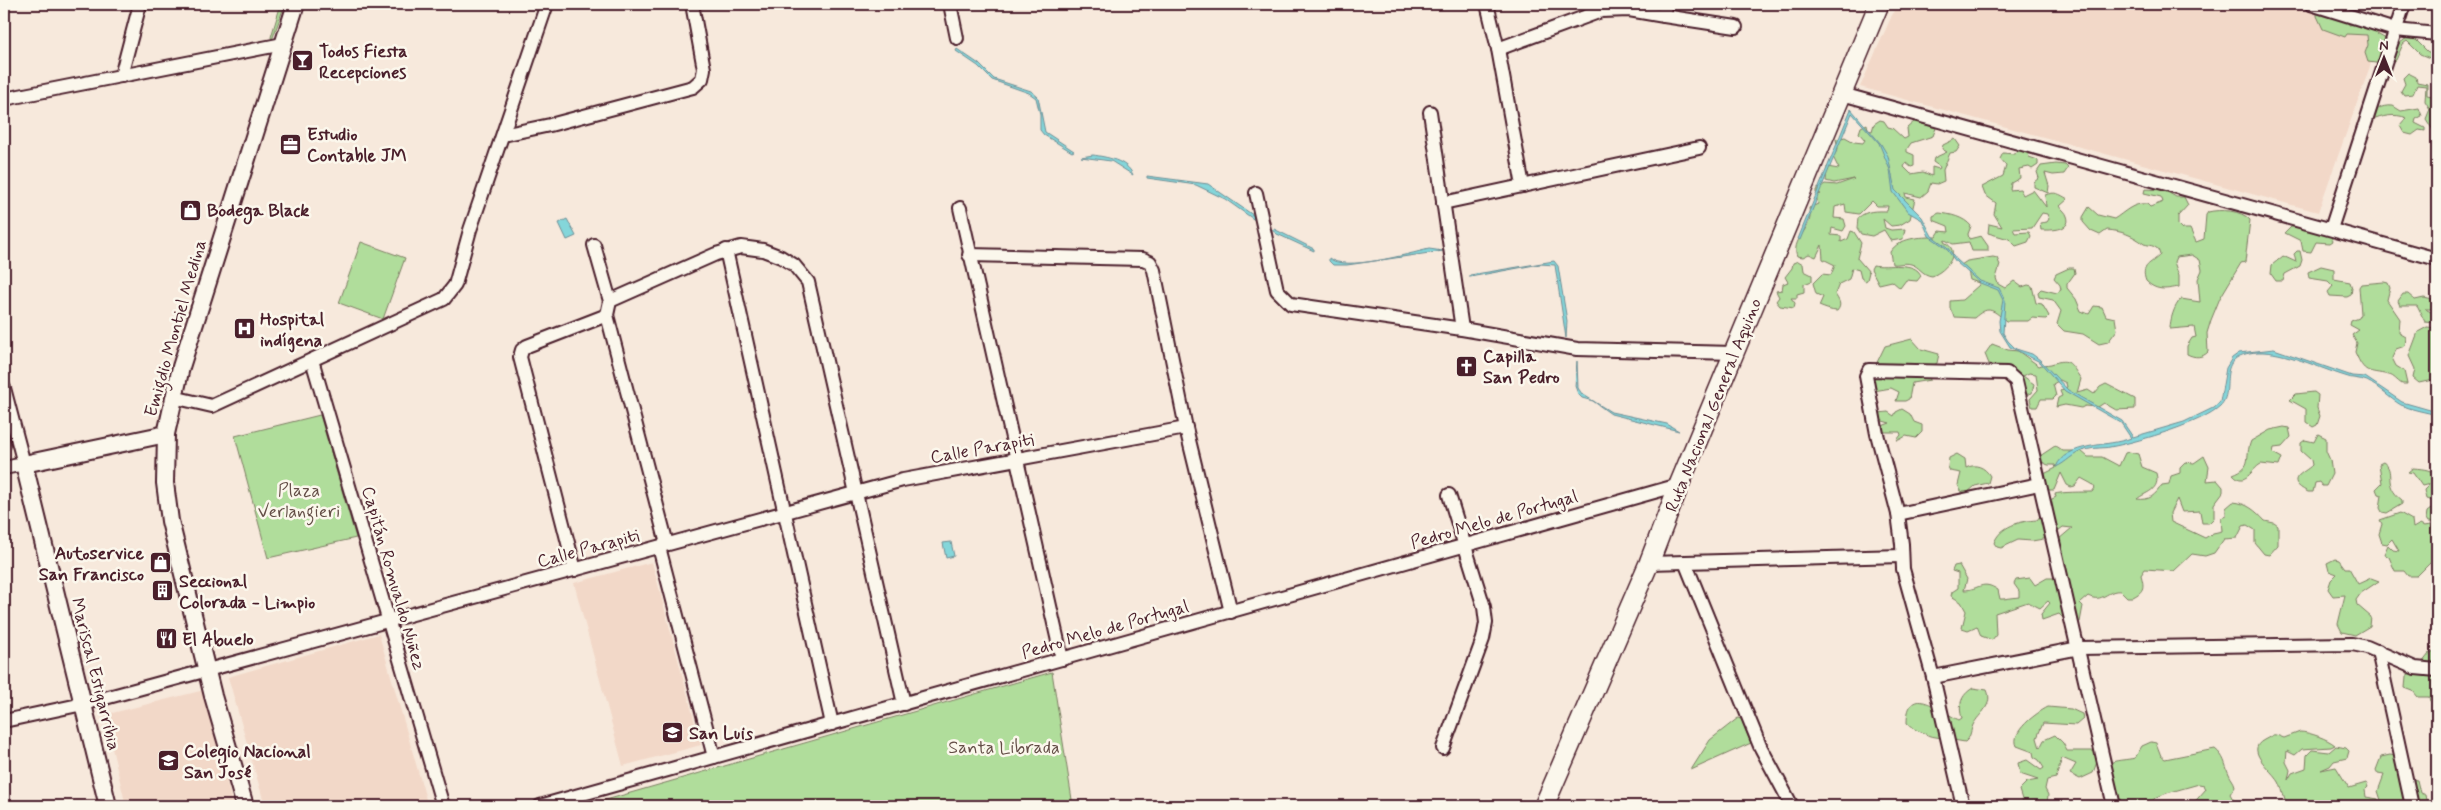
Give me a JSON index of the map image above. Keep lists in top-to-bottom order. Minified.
{"streets":{"highway":["Ruta Nacional General Aquino"],"main road":["Emigdio Montiel Medina","Mariscal Estigarribia"],"street":["Calle Parapiti","Pedro Melo de Portugal","Capitán Romualdo Nuñez"]},"crossings":[["Emigdio Montiel Medina","Calle Parapiti"],["Ruta Nacional General Aquino","Pedro Melo de Portugal"],["Calle Parapiti","Capitán Romualdo Nuñez"],["Calle Parapiti","Mariscal Estigarribia"]],"parks":["Plaza Verlangieri","Santa Librada"],"places":{"bar":["Todos Fiesta Recepciones"],"office":["Estudio Contable JM"],"shop":["Bodega Black","Autoservice San Francisco"],"hospital":["Hospital indígena"],"church":["Capilla San Pedro"],"building":["Seccional Colorada - Limpio"],"restaurant":["El Abuelo"],"school or university":["San Luis","Colegio Nacional San José"]},"north":"top"}
